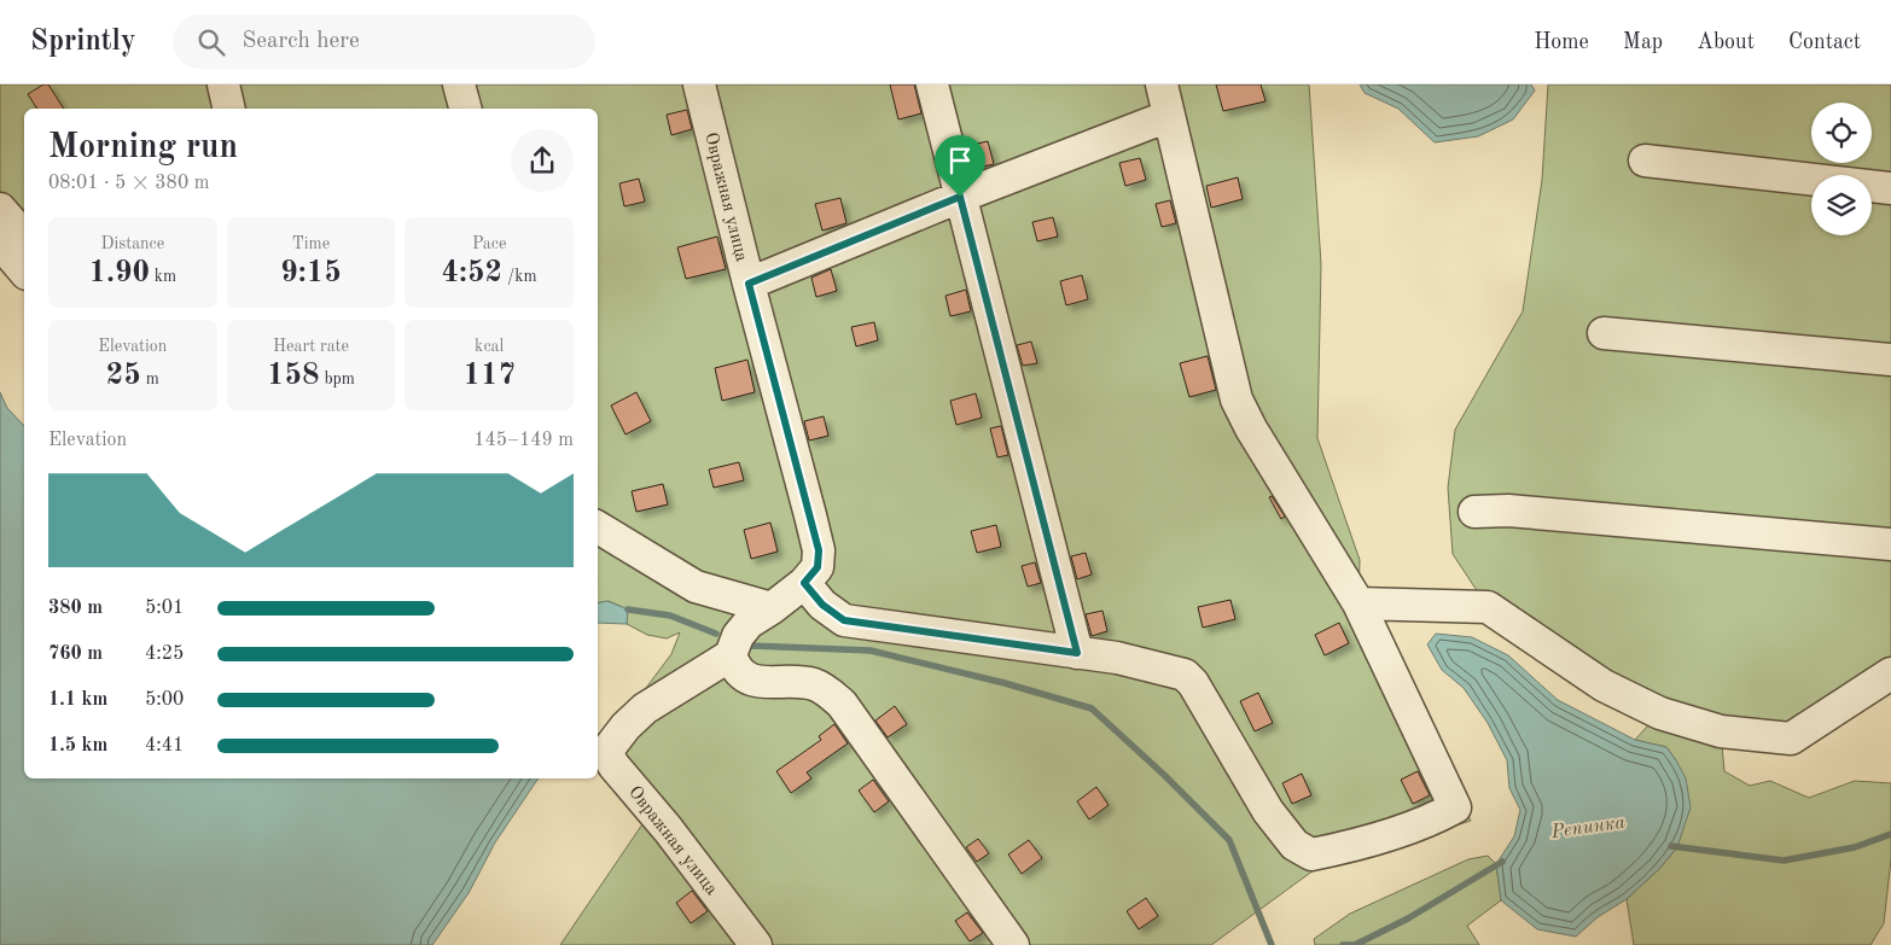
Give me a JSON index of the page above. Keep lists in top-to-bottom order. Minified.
{"streets":{"street":["Овражная улица"]},"water":["Репинка"],"page":{"header":"Sprintly","search":"Search here","nav":["Home","Map","About","Contact"],"heading":["Morning run","08:01 · 5 × 380 m"],"stats":[["Distance","1.90 km"],["Time","9:15"],["Pace","4:52 /km"],["Elevation","25 m"],["Heart rate","158 bpm"],["kcal","117"]],"chart":["Elevation","145–149 m"],"list":[{"name":"380 m","note":"5:01"},{"name":"760 m","note":"4:25"},{"name":"1.1 km","note":"5:00"},{"name":"1.5 km","note":"4:41"}]}}
